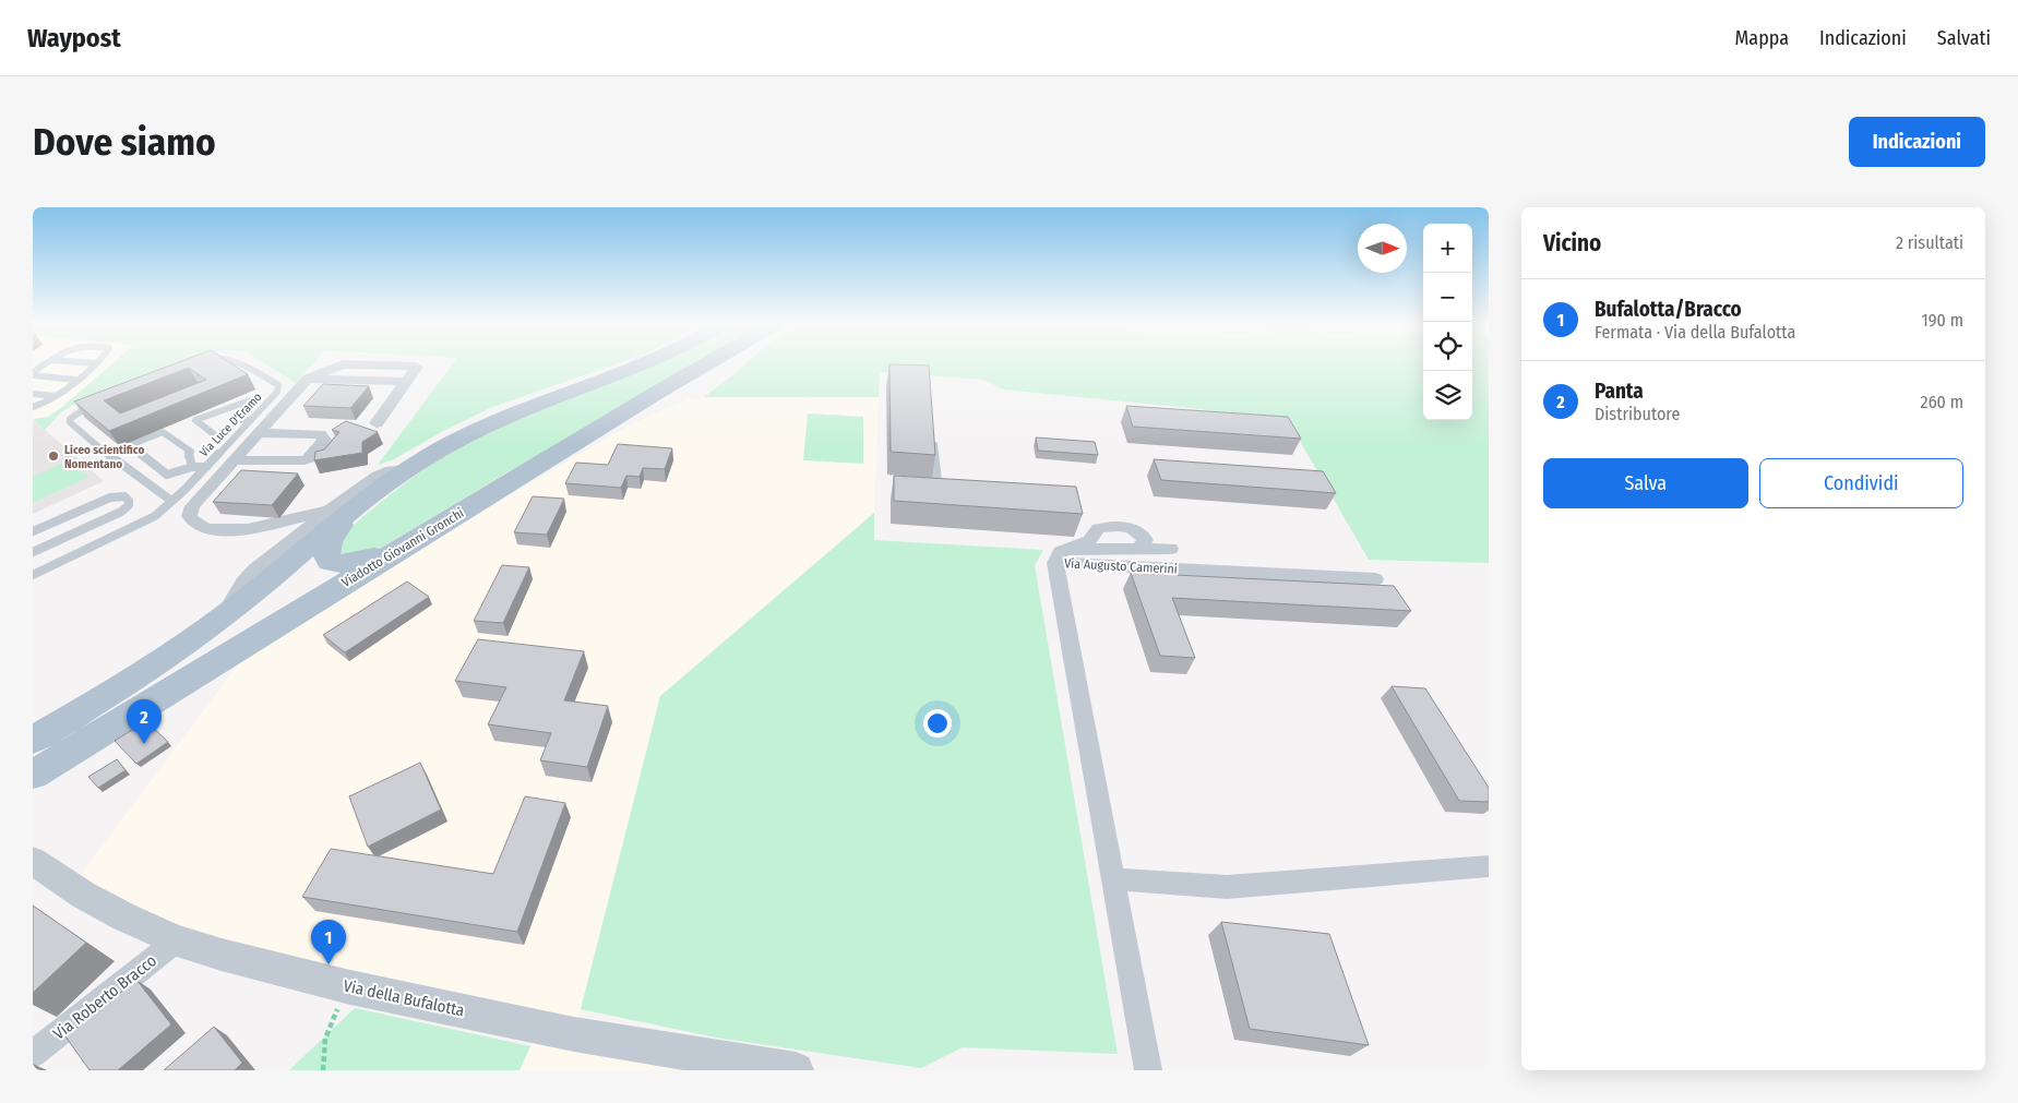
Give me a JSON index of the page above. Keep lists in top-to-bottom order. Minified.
{"streets":{"main road":["Viadotto Giovanni Gronchi"],"street":["Via Augusto Camerini","Via Roberto Bracco","Via della Bufalotta"],"lane":["Via Luce D'Eramo"]},"crossings":[["Via Roberto Bracco","Via della Bufalotta"]],"places":["Liceo scientifico Nomentano"],"north":"right","page":{"header":"Waypost","nav":["Mappa","Indicazioni","Salvati"],"buttons":["Indicazioni",["Salva","Condividi"]],"title":"Dove siamo","heading":["Vicino","2 risultati"],"map_buttons":["+","−"],"list":[{"mark":"1","name":"Bufalotta/Bracco","note":"Fermata · Via della Bufalotta","value":"190 m"},{"mark":"2","name":"Panta","note":"Distributore","value":"260 m"}],"pins":["2","1"]}}
